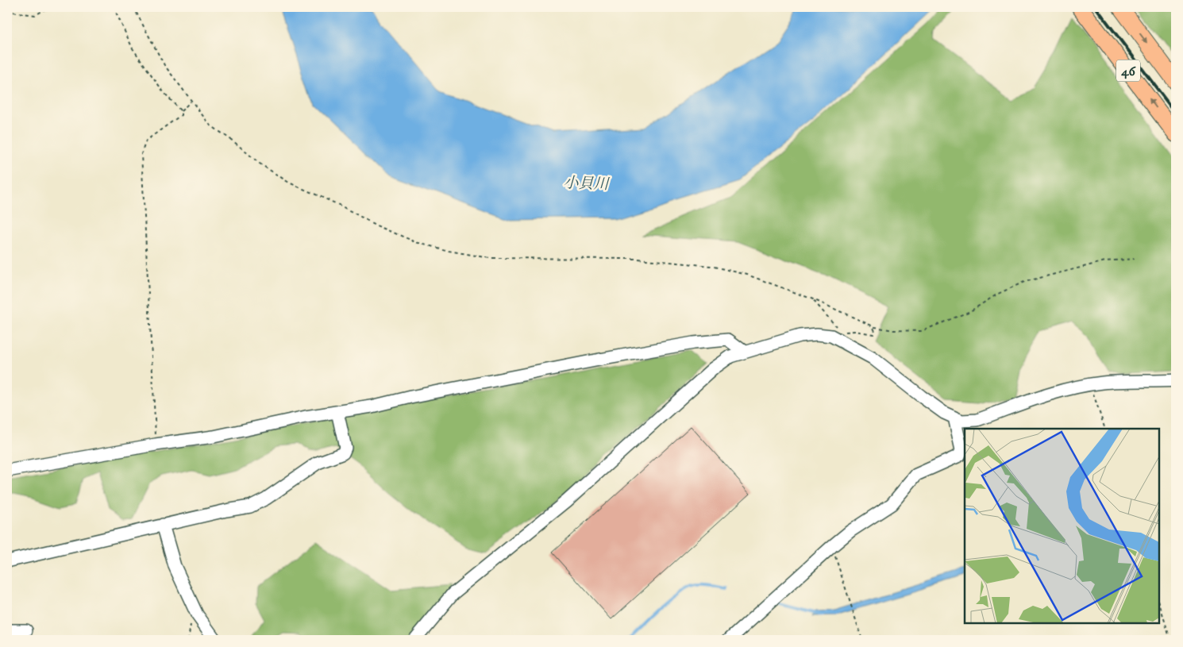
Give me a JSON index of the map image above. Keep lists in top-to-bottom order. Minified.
{"streets":{"main road":["46"]},"water":["小貝川"]}
